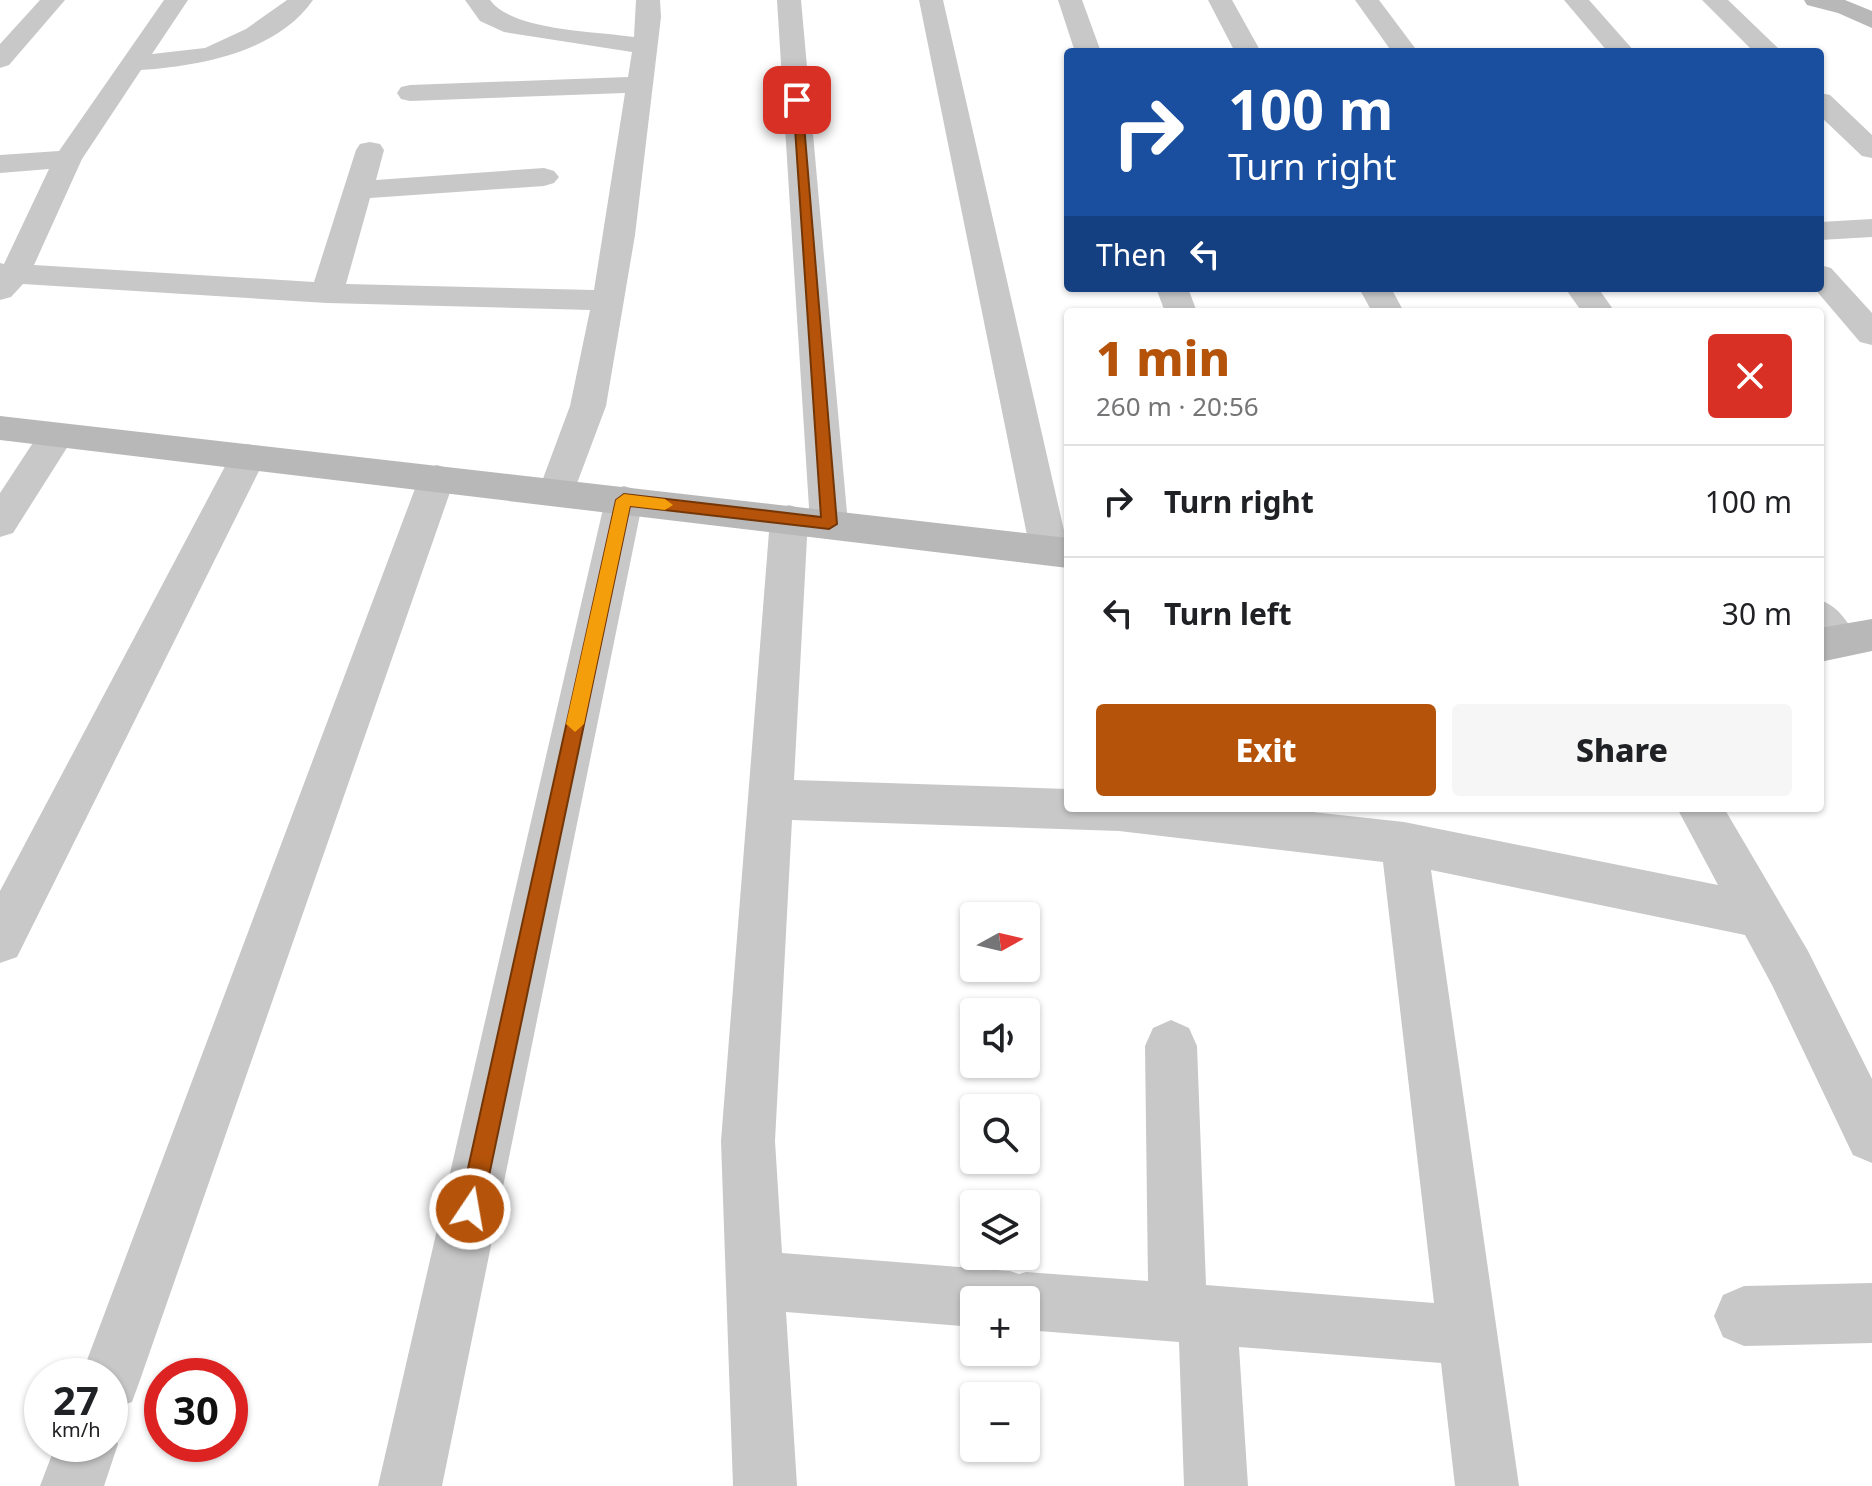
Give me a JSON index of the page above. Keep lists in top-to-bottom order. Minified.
{"north":"right","page":{"turn":["100 m","Turn right"],"then":"Then","heading":["1 min","260 m · 20:56"],"list":[{"name":"Turn right","value":"100 m"},{"name":"Turn left","value":"30 m"}],"buttons":["Exit","Share"],"map_buttons":["+","−"],"speed":"27 km/h","limit":"30"}}
